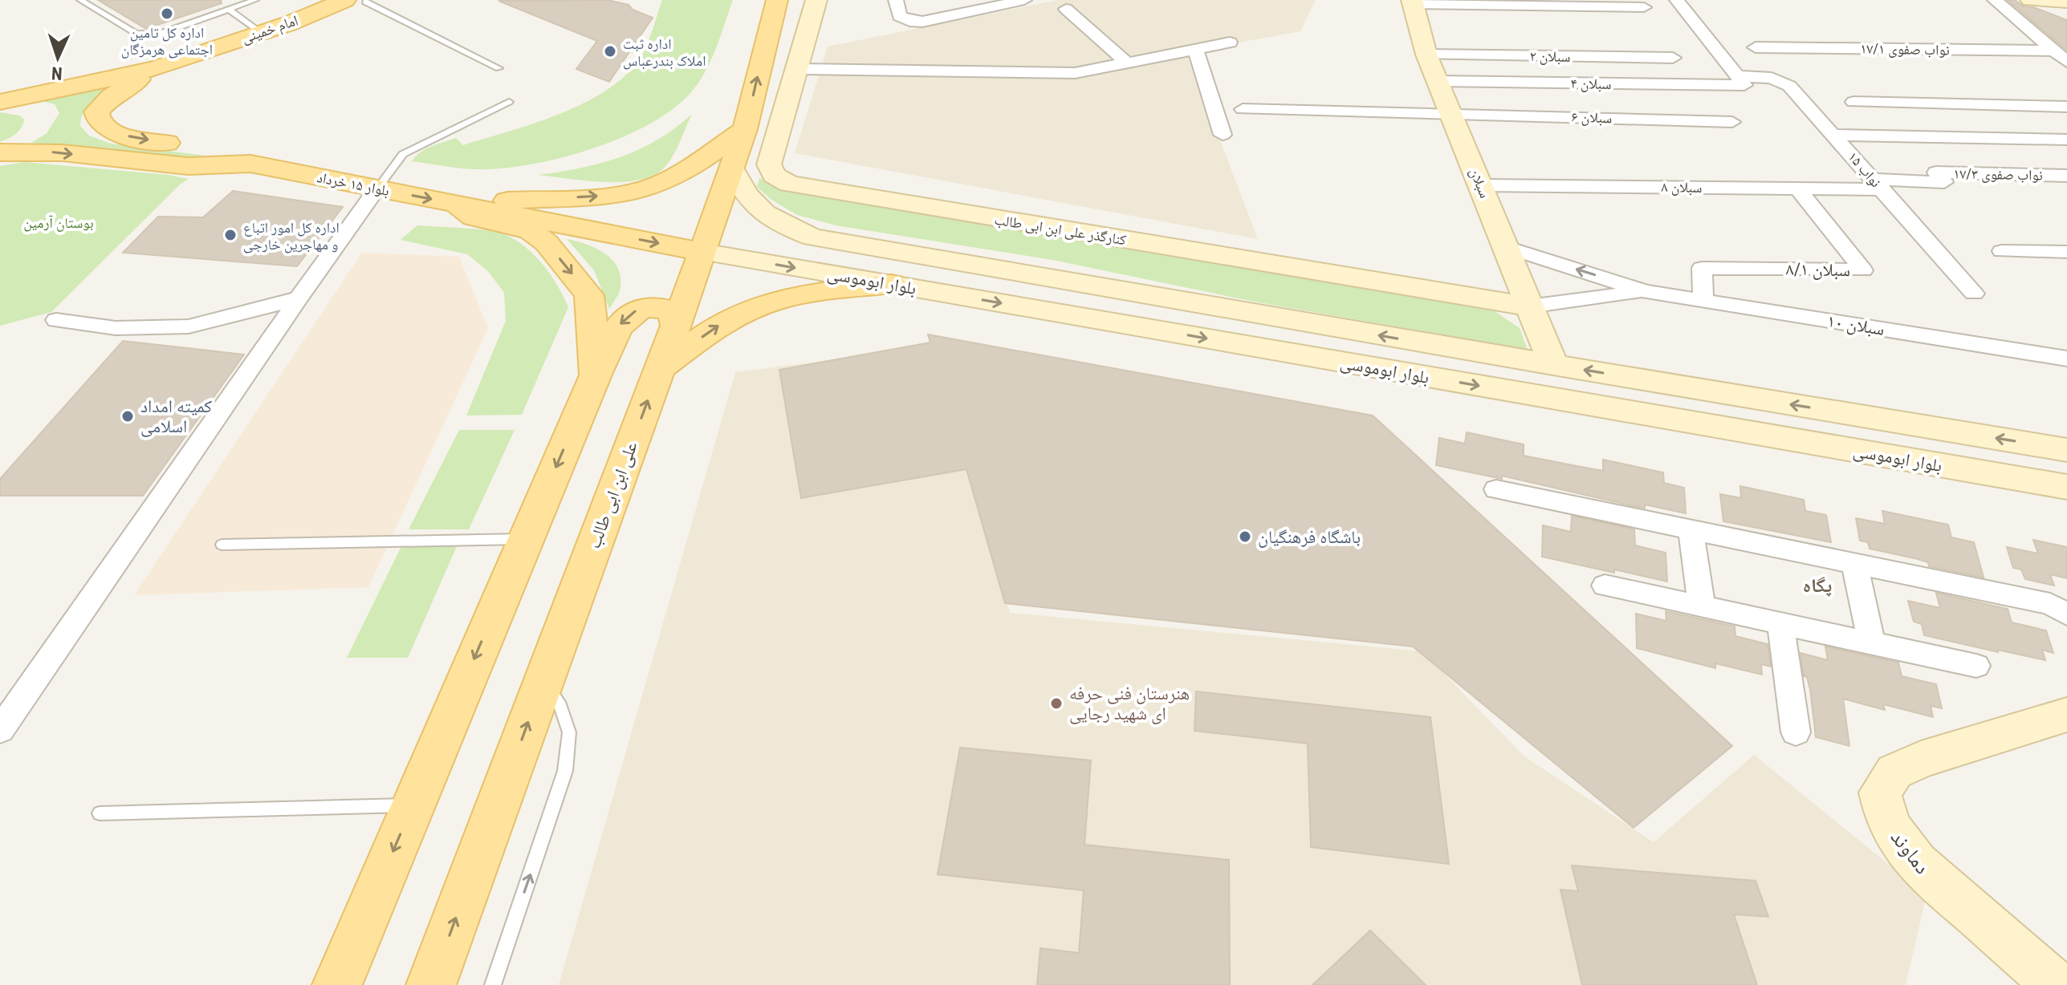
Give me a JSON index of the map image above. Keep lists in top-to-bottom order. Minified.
{"streets":{"main road":["امام خمینی","سبلان","بلوار ۱۵ خرداد","کنارگذر علی ابن ابی طالب","بلوار ابوموسی","علی ابن ابی طالب","دماوند"],"street":["نواب صفوی ۱۷/۱","سبلان ۲","سبلان ۴","سبلان ۶","نواب ۱۵","نواب صفوی ۱۷/۳","سبلان ۸","سبلان ۸/۱","سبلان ۱۰"]},"crossings":[["سبلان ۲","سبلان"],["سبلان ۴","نواب ۱۵"],["سبلان ۴","سبلان"],["سبلان ۶","سبلان"],["نواب ۱۵","نواب صفوی ۱۷/۳"],["نواب ۱۵","سبلان ۸"],["نواب صفوی ۱۷/۳","سبلان ۸"],["سبلان","سبلان ۸"],["سبلان","کنارگذر علی ابن ابی طالب"],["سبلان","بلوار ابوموسی"],["سبلان","سبلان ۱۰"],["بلوار ۱۵ خرداد","بلوار ابوموسی"],["بلوار ۱۵ خرداد","علی ابن ابی طالب"],["سبلان ۸","سبلان ۸/۱"],["کنارگذر علی ابن ابی طالب","سبلان ۱۰"],["سبلان ۸/۱","سبلان ۱۰"],["بلوار ابوموسی","علی ابن ابی طالب"]],"districts":["پگاه"],"parks":["بوستان آرمین"],"places":["اداره کل تامین اجتماعی هرمزگان","اداره ثبت املاک بندرعباس","اداره کل امور اتباع و مهاجرین خارجی","کمیته امداد اسلامی","باشگاه فرهنگیان","هنرستان فنی حرفه ای شهید رجایی"],"north":"bottom"}
